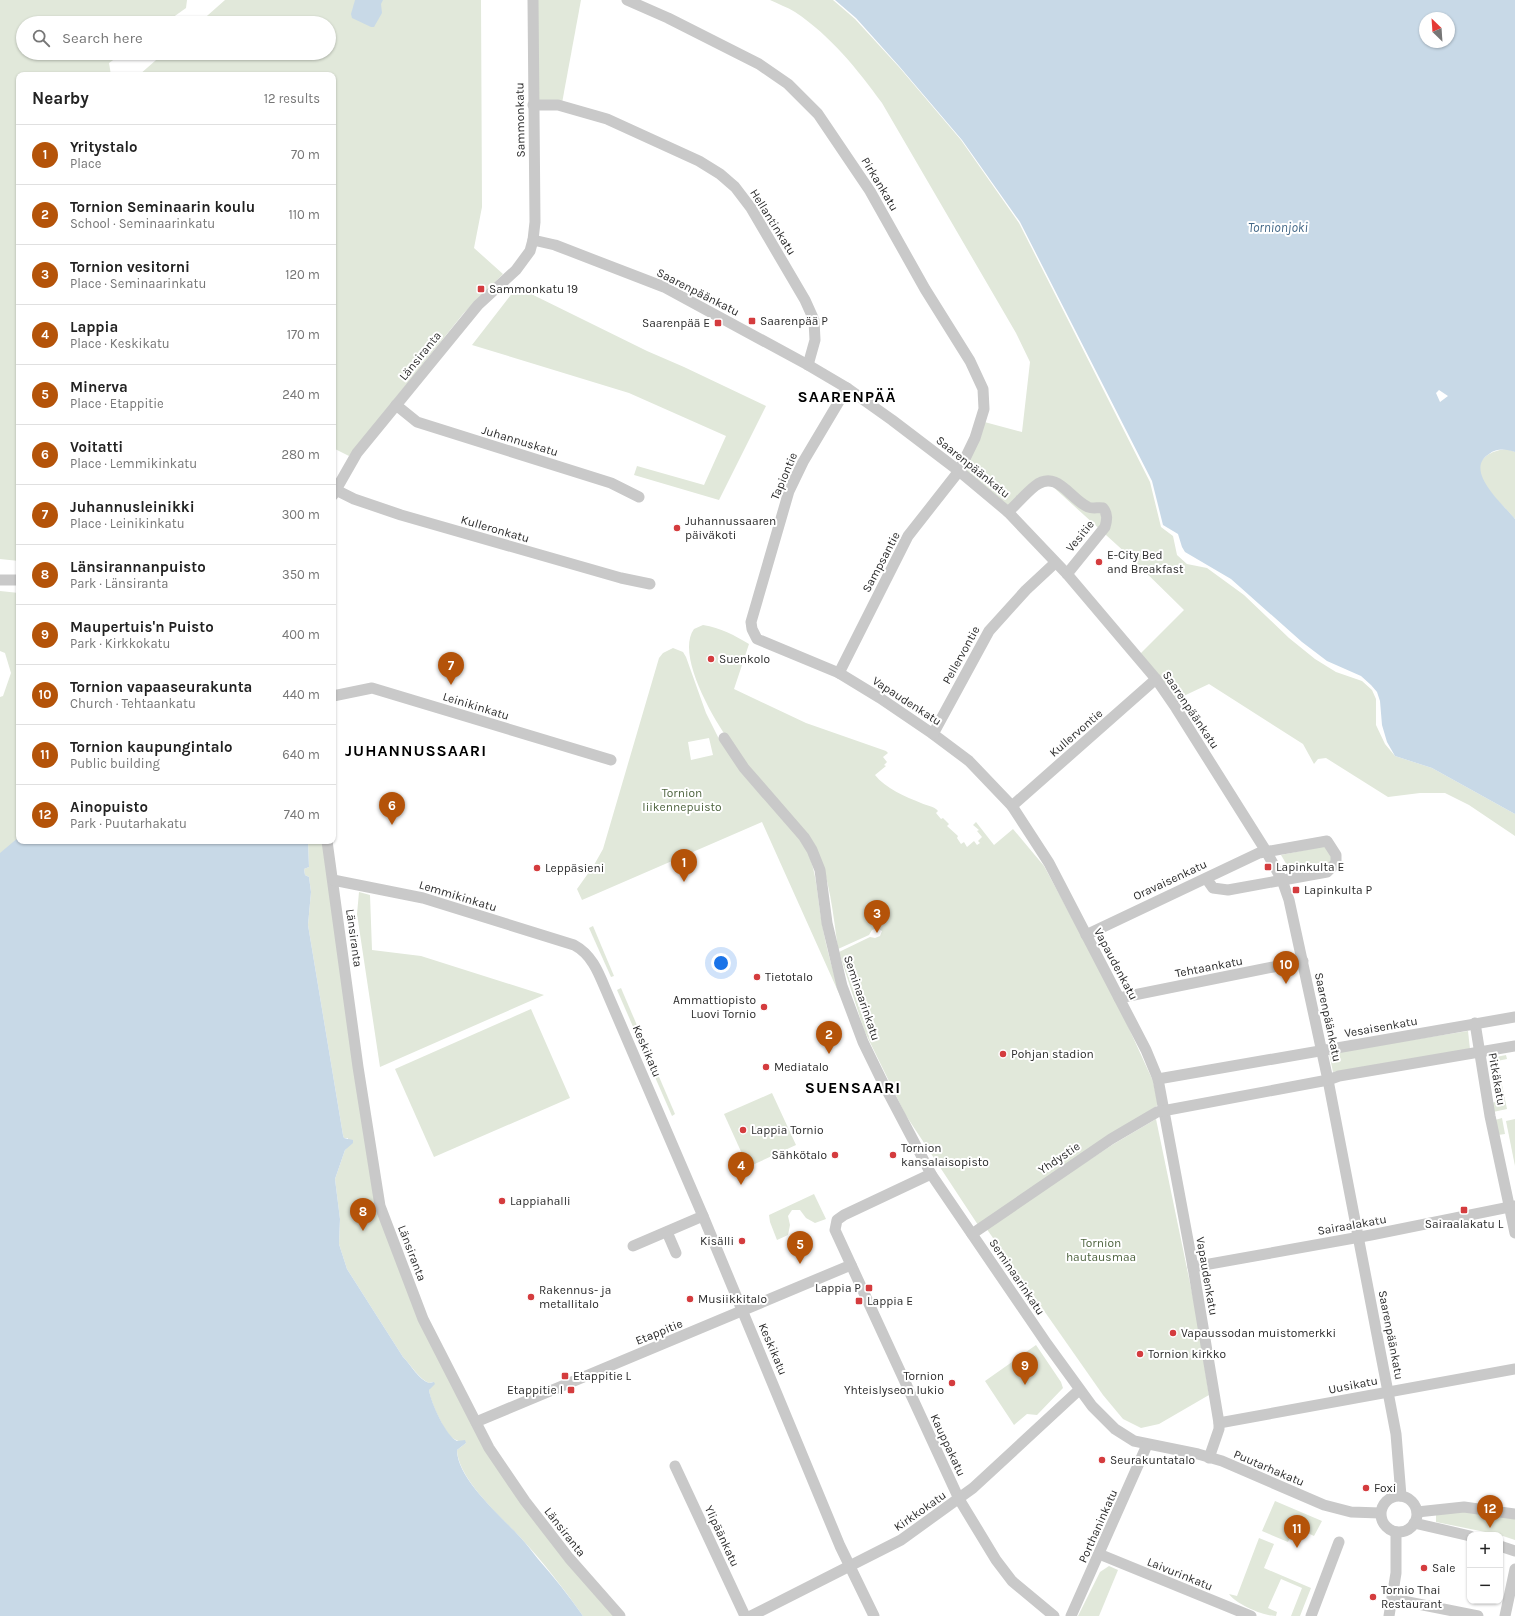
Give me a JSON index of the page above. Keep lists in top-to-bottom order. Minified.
{"streets":{"street":["Sammonkatu","Pirkankatu","Hellantinkatu","Saarenpäänkatu","Länsiranta","Juhannuskatu","Tapiontie","Kulleronkatu","Vesitie","Sampsantie","Pellervontie","Vapaudenkatu","Leinikinkatu","Kullervontie","Oravaisenkatu","Lemmikinkatu","Tehtaankatu","Seminaarinkatu","Vesaisenkatu","Keskikatu","Pitkäkatu","Yhdystie","Sairaalakatu","Etappitie","Uusikatu","Kauppakatu","Puutarhakatu","Kirkkokatu","Porthaninkatu","Ylipäänkatu","Laivurinkatu"]},"crossings":[["Sammonkatu","Hellantinkatu"],["Sammonkatu","Saarenpäänkatu"],["Sammonkatu","Länsiranta"],["Pirkankatu","Saarenpäänkatu"],["Pirkankatu","Sampsantie"],["Hellantinkatu","Saarenpäänkatu"],["Saarenpäänkatu","Länsiranta"],["Saarenpäänkatu","Tapiontie"],["Saarenpäänkatu","Vesitie"],["Saarenpäänkatu","Sampsantie"],["Saarenpäänkatu","Pellervontie"],["Saarenpäänkatu","Kullervontie"],["Saarenpäänkatu","Oravaisenkatu"],["Saarenpäänkatu","Tehtaankatu"],["Saarenpäänkatu","Vesaisenkatu"],["Saarenpäänkatu","Sairaalakatu"],["Saarenpäänkatu","Uusikatu"],["Saarenpäänkatu","Puutarhakatu"],["Länsiranta","Juhannuskatu"],["Länsiranta","Lemmikinkatu"],["Länsiranta","Etappitie"],["Tapiontie","Vapaudenkatu"],["Sampsantie","Vapaudenkatu"],["Pellervontie","Vapaudenkatu"],["Vapaudenkatu","Kullervontie"],["Vapaudenkatu","Oravaisenkatu"],["Vapaudenkatu","Tehtaankatu"],["Vapaudenkatu","Vesaisenkatu"],["Vapaudenkatu","Yhdystie"],["Vapaudenkatu","Sairaalakatu"],["Vapaudenkatu","Uusikatu"],["Vapaudenkatu","Puutarhakatu"],["Lemmikinkatu","Keskikatu"],["Seminaarinkatu","Yhdystie"],["Seminaarinkatu","Kauppakatu"],["Seminaarinkatu","Puutarhakatu"],["Seminaarinkatu","Kirkkokatu"],["Seminaarinkatu","Porthaninkatu"],["Vesaisenkatu","Pitkäkatu"],["Keskikatu","Etappitie"],["Keskikatu","Kirkkokatu"],["Pitkäkatu","Sairaalakatu"],["Etappitie","Kauppakatu"],["Kauppakatu","Kirkkokatu"],["Puutarhakatu","Porthaninkatu"],["Porthaninkatu","Laivurinkatu"]],"districts":["SAARENPÄÄ","JUHANNUSSAARI","SUENSAARI"],"water":["Tornionjoki"],"parks":["Tornion liikennepuisto","Tornion hautausmaa"],"places":{"transit":["Sammonkatu 19","Saarenpää P","Saarenpää E","Lapinkulta E","Lapinkulta P","Sairaalakatu L","Lappia P","Lappia E","Etappitie L","Etappitie I"],"other":["Juhannussaaren päiväkoti","E-City Bed and Breakfast","Suenkolo","Leppäsieni","Tietotalo","Ammattiopisto Luovi Tornio","Pohjan stadion","Mediatalo","Lappia Tornio","Sähkötalo","Tornion kansalaisopisto","Lappiahalli","Kisälli","Rakennus- ja metallitalo","Musiikkitalo","Vapaussodan muistomerkki","Tornion kirkko","Tornion Yhteislyseon lukio","Seurakuntatalo","Foxi","Sale","Tornio Thai Restaurant"]},"north":"top left","page":{"search":"Search here","heading":["Nearby","12 results"],"list":[{"mark":"1","name":"Yritystalo","note":"Place","value":"70 m"},{"mark":"2","name":"Tornion Seminaarin koulu","note":"School · Seminaarinkatu","value":"110 m"},{"mark":"3","name":"Tornion vesitorni","note":"Place · Seminaarinkatu","value":"120 m"},{"mark":"4","name":"Lappia","note":"Place · Keskikatu","value":"170 m"},{"mark":"5","name":"Minerva","note":"Place · Etappitie","value":"240 m"},{"mark":"6","name":"Voitatti","note":"Place · Lemmikinkatu","value":"280 m"},{"mark":"7","name":"Juhannusleinikki","note":"Place · Leinikinkatu","value":"300 m"},{"mark":"8","name":"Länsirannanpuisto","note":"Park · Länsiranta","value":"350 m"},{"mark":"9","name":"Maupertuis'n Puisto","note":"Park · Kirkkokatu","value":"400 m"},{"mark":"10","name":"Tornion vapaaseurakunta","note":"Church · Tehtaankatu","value":"440 m"},{"mark":"11","name":"Tornion kaupungintalo","note":"Public building","value":"640 m"},{"mark":"12","name":"Ainopuisto","note":"Park · Puutarhakatu","value":"740 m"}],"pins":["7","6","1","3","10","2","4","8","5","9","12","11"],"map_buttons":["+","−"]}}
